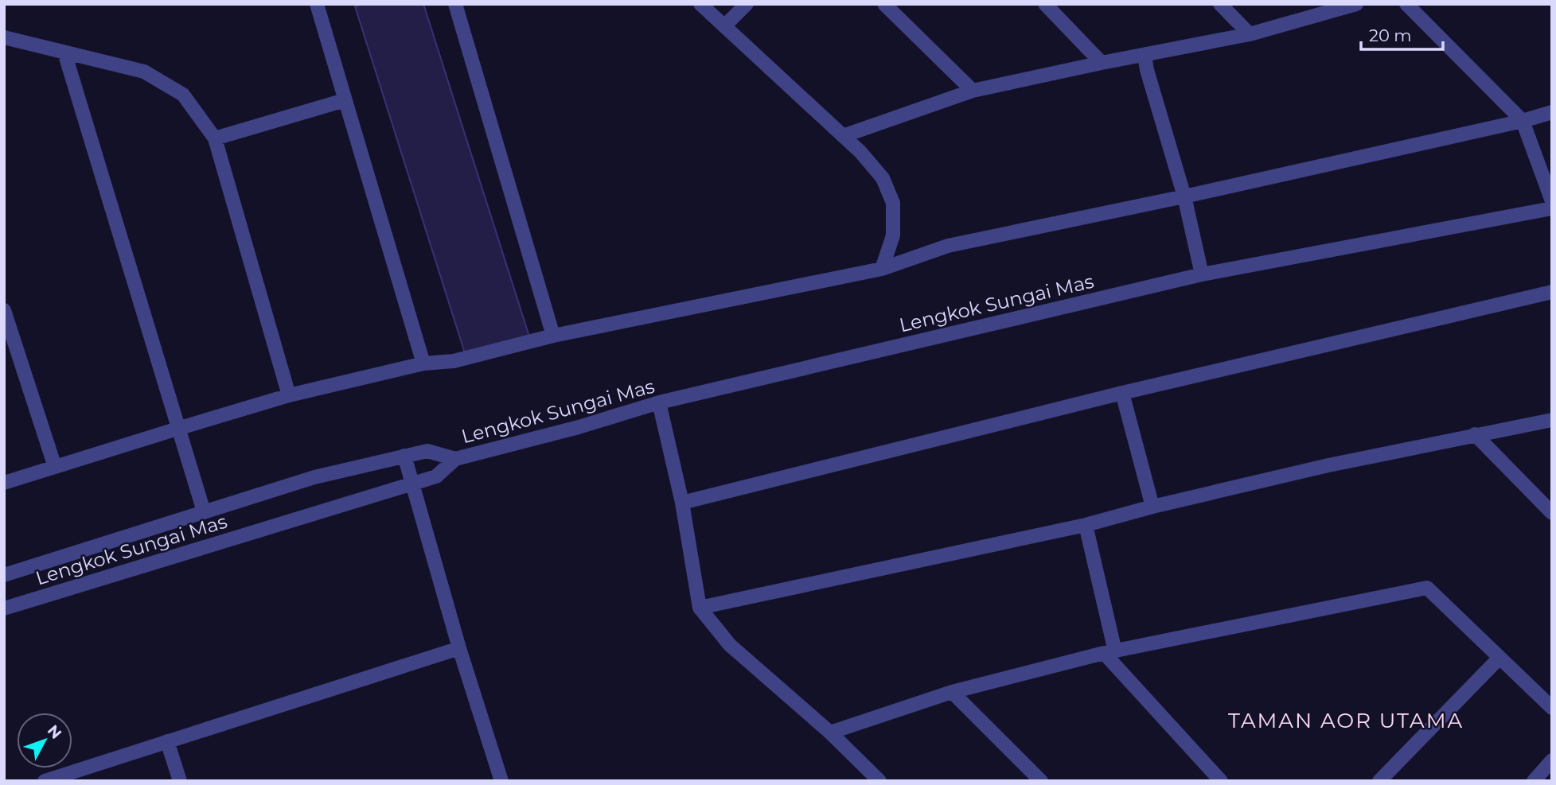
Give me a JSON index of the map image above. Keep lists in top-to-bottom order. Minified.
{"streets":{"street":["Lengkok Sungai Mas"]},"districts":["TAMAN AOR UTAMA"],"scale_bar":"20 m","north":"top right"}
